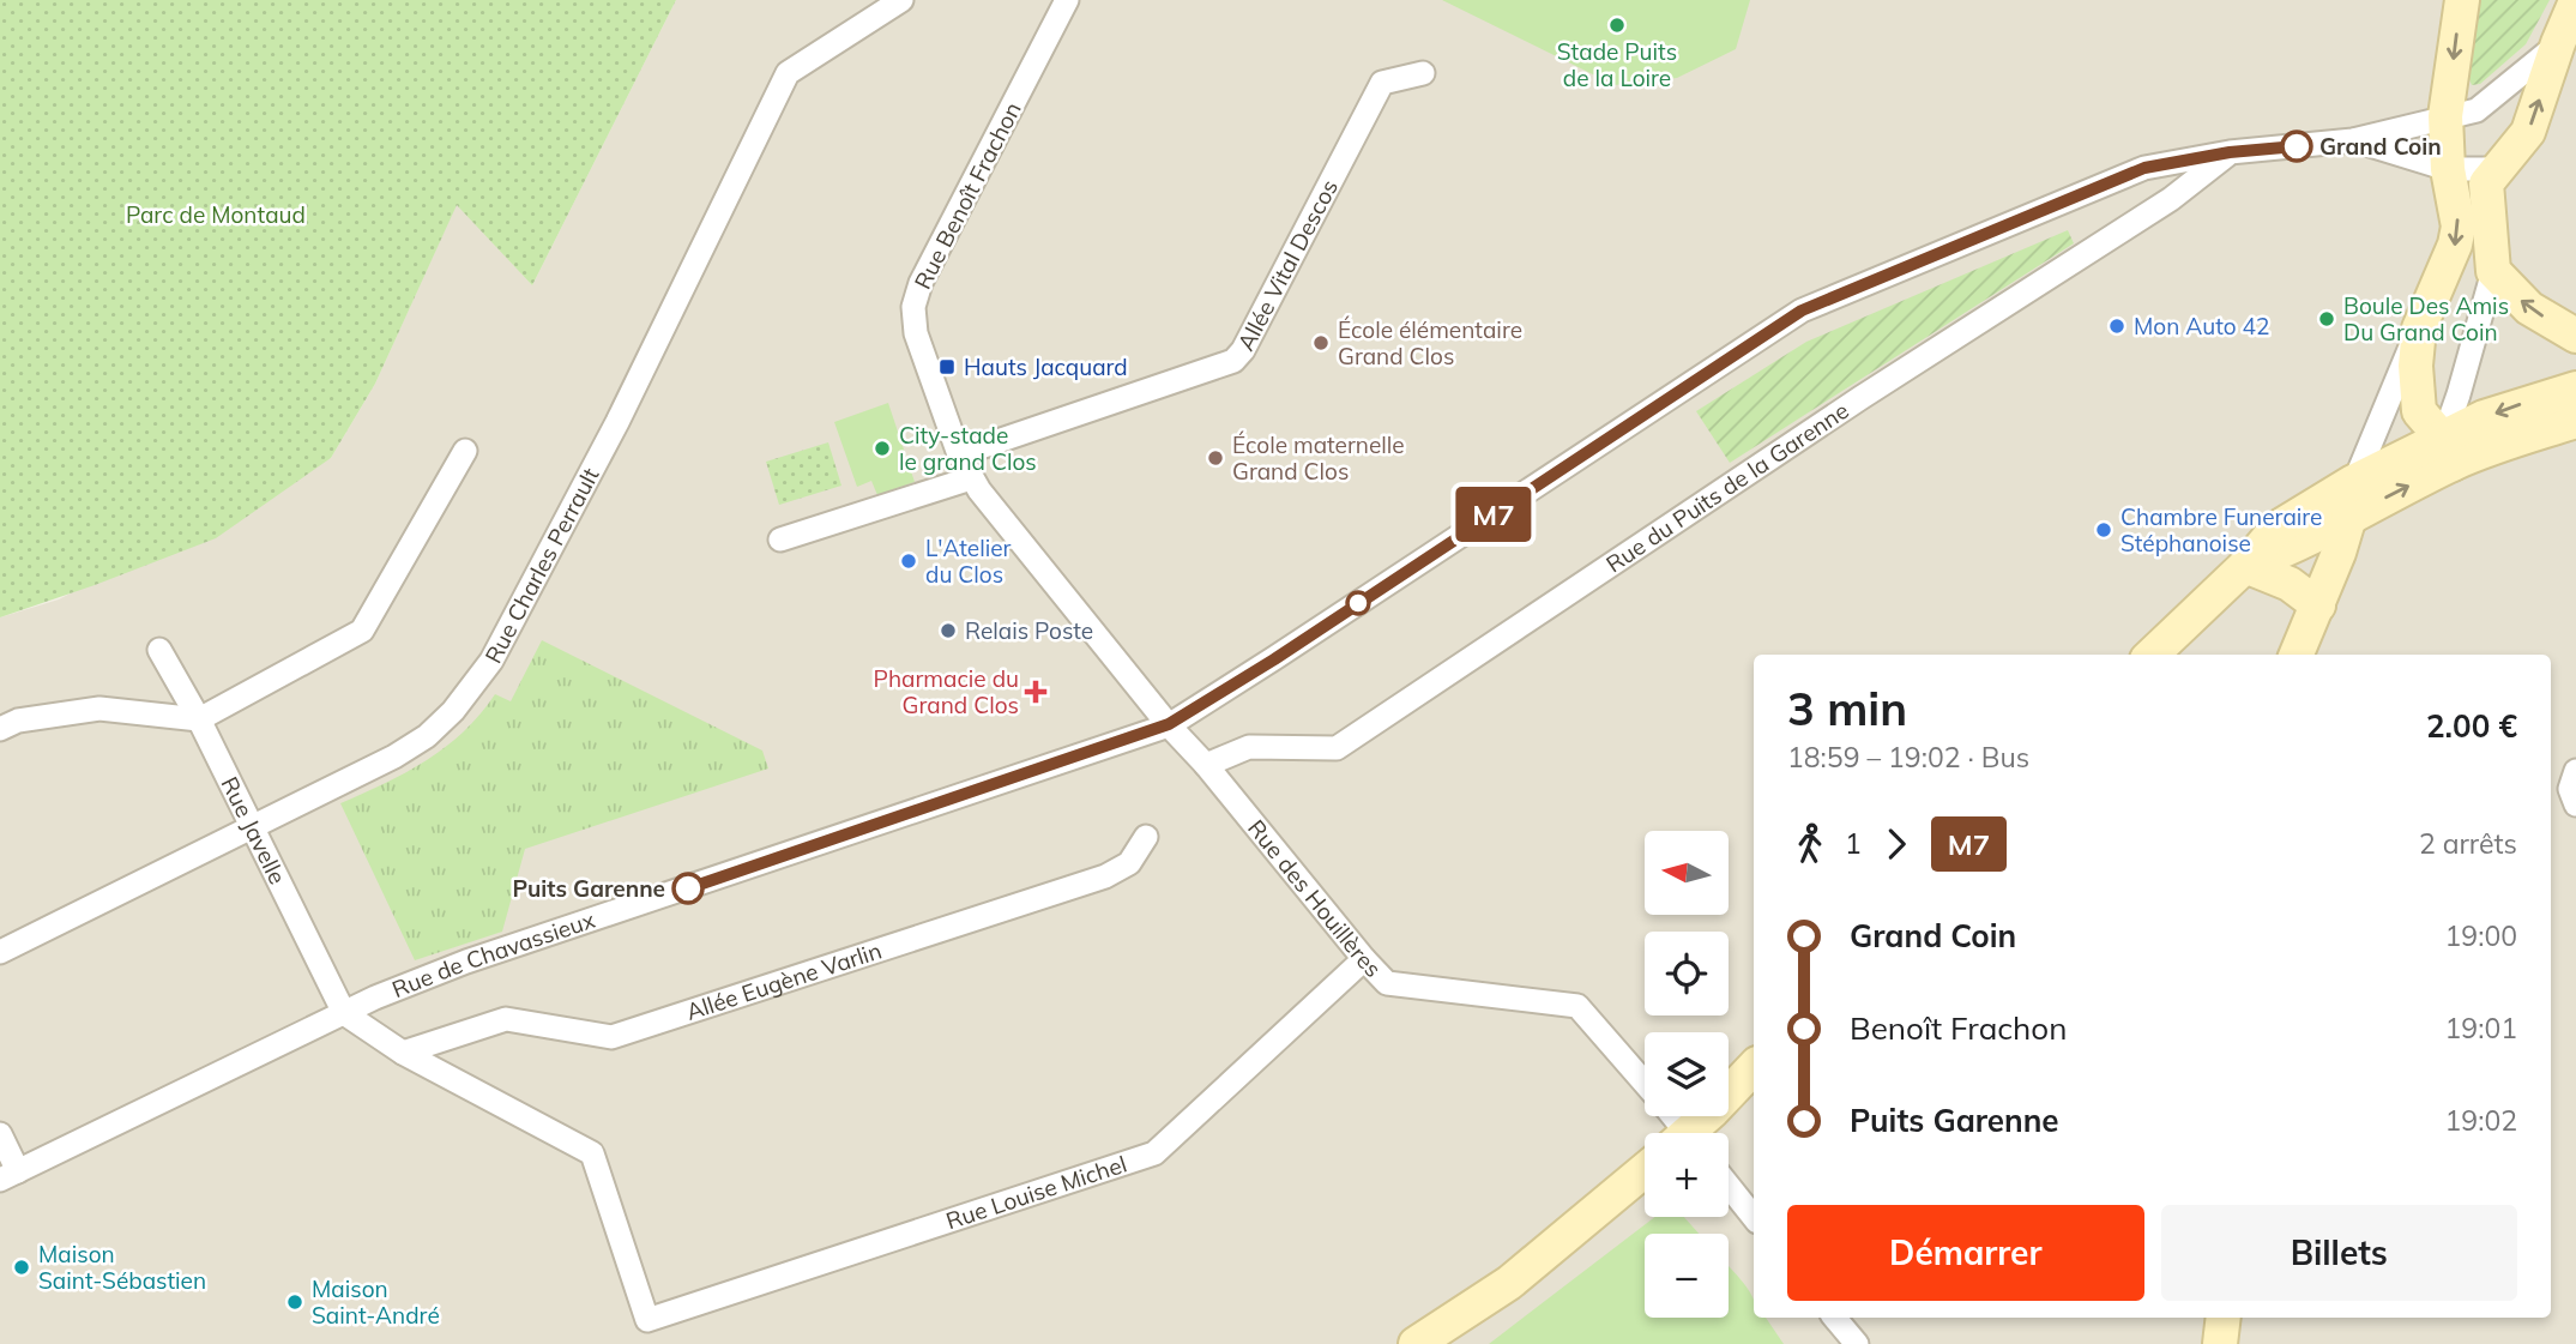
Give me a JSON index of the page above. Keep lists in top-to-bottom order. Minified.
{"streets":{"street":["Rue Benoît Frachon","Allée Vital Descos","Rue du Puits de la Garenne","Rue Charles Perrault","Rue Javelle","Rue des Houillères","Rue de Chavassieux","Allée Eugène Varlin","Rue Louise Michel"]},"crossings":[["Rue Benoît Frachon","Allée Vital Descos"],["Rue Benoît Frachon","Rue des Houillères"],["Rue Benoît Frachon","Rue de Chavassieux"],["Rue du Puits de la Garenne","Rue des Houillères"],["Rue du Puits de la Garenne","Rue de Chavassieux"],["Rue Charles Perrault","Rue Javelle"],["Rue Javelle","Rue de Chavassieux"],["Rue des Houillères","Rue de Chavassieux"],["Rue des Houillères","Rue Louise Michel"],["Allée Eugène Varlin","Rue Louise Michel"]],"parks":["Parc de Montaud"],"places":{"other":["Stade Puits de la Loire","Grand Coin","Boule Des Amis Du Grand Coin","Mon Auto 42","École élémentaire Grand Clos","City-stade le grand Clos","École maternelle Grand Clos","Chambre Funeraire Stéphanoise","L'Atelier du Clos","Relais Poste","Puits Garenne","Maison Saint-Sébastien","Maison Saint-André"],"transit":["Hauts Jacquard"],"health":["Pharmacie du Grand Clos"]},"lines":["bus line M7"],"north":"left","page":{"on_map":"M7","heading":["3 min","18:59 – 19:02 · Bus","2.00 €"],"legs":["1","M7","2 arrêts"],"map_buttons":["+","−"],"list":[{"name":"Grand Coin","value":"19:00"},{"name":"Benoît Frachon","value":"19:01"},{"name":"Puits Garenne","value":"19:02"}],"buttons":["Démarrer","Billets"]}}
